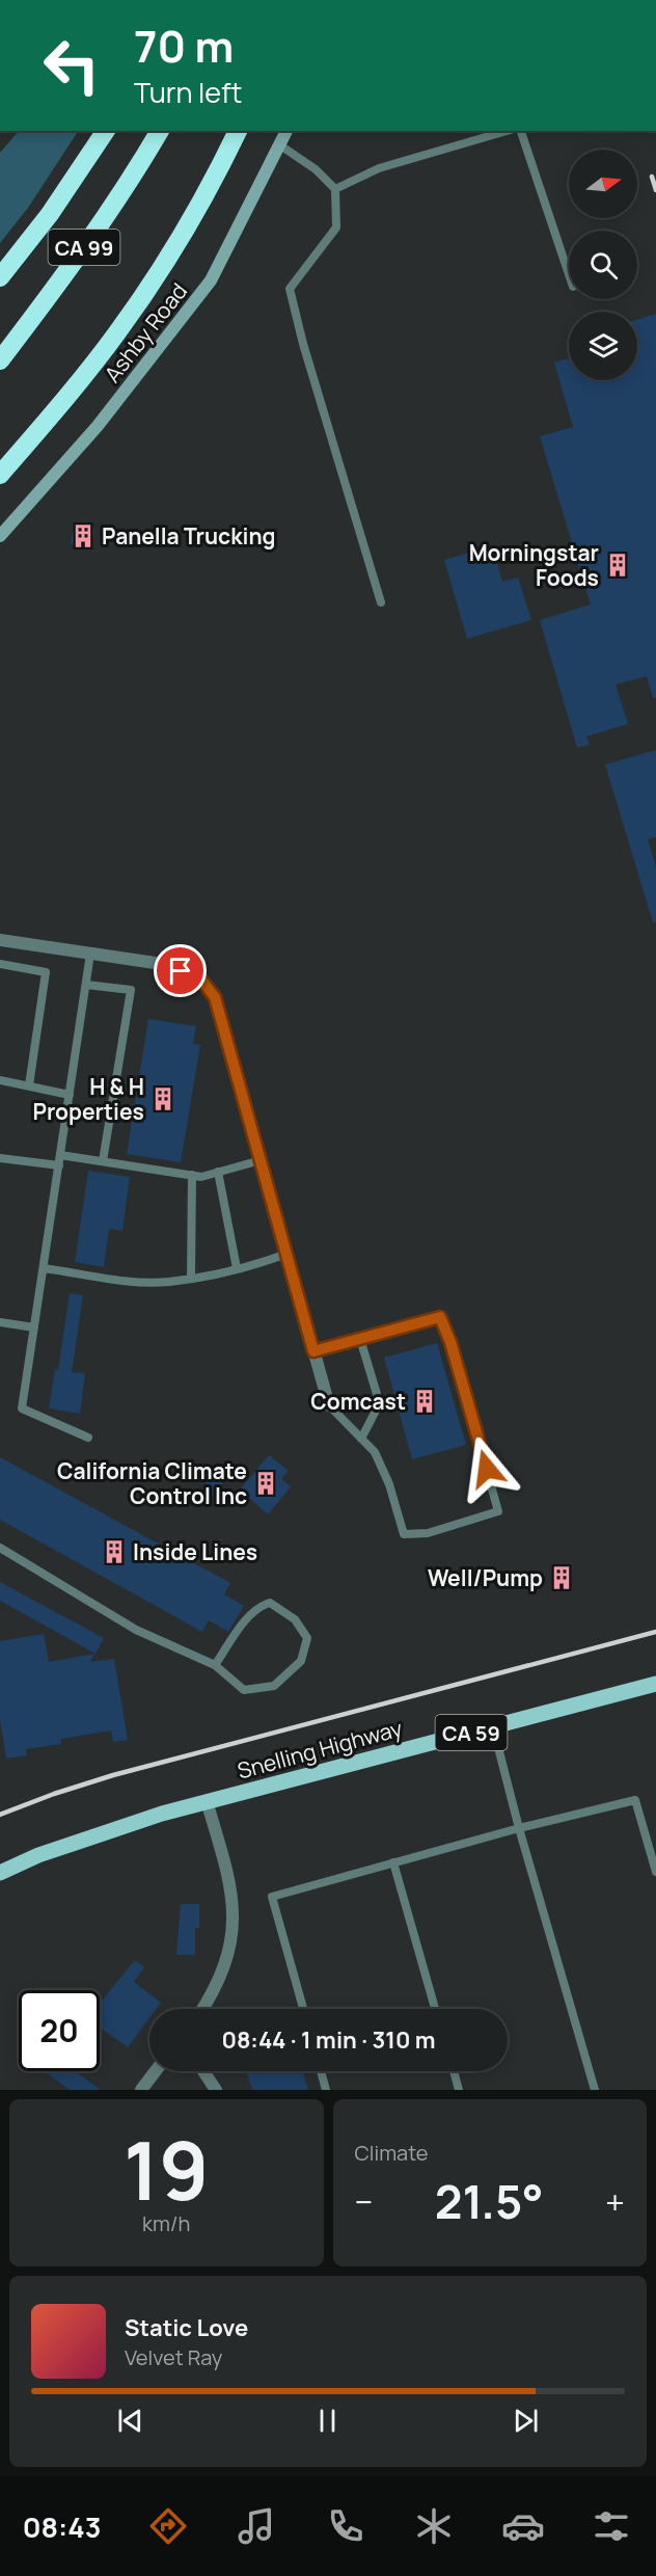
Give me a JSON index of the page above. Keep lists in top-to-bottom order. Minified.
{"streets":{"highway":["CA 99"],"main road":["Ashby Road","CA 59","Snelling Highway"]},"places":{"building":["Panella Trucking","Morningstar Foods","H & H Properties","Comcast","California Climate Control Inc","Inside Lines","Well/Pump"]},"north":"right","page":{"turn":["70 m","Turn left"],"limit":"20","trip":"08:44 · 1 min · 310 m","tile":[["19","km/h"],"Climate"],"heat":["−","21.5°","+"],"song":["Static Love","Velvet Ray"],"tabs":"08:43"}}
